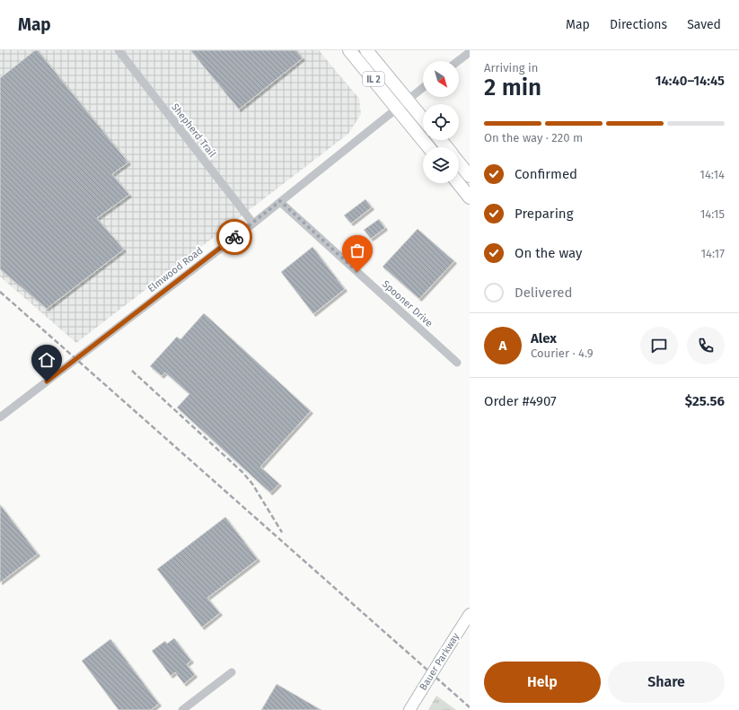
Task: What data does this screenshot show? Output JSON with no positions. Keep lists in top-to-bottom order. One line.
{"streets":{"main road":["IL 2","Bauer Parkway"],"street":["Shepherd Trail","Elmwood Road","Spooner Drive"]},"crossings":[["IL 2","Elmwood Road"],["Shepherd Trail","Elmwood Road"],["Elmwood Road","Spooner Drive"]],"north":"bottom right","page":{"header":"Map","nav":["Map","Directions","Saved"],"heading":["2 min","Arriving in","14:40–14:45"],"panel":["Alex","Courier · 4.9","Order #4907","$25.56"],"bar":"On the way · 220 m","list":[["Confirmed","14:14"],["Preparing","14:15"],["On the way","14:17"],"Delivered"],"round":"A","buttons":["Help","Share"]}}
